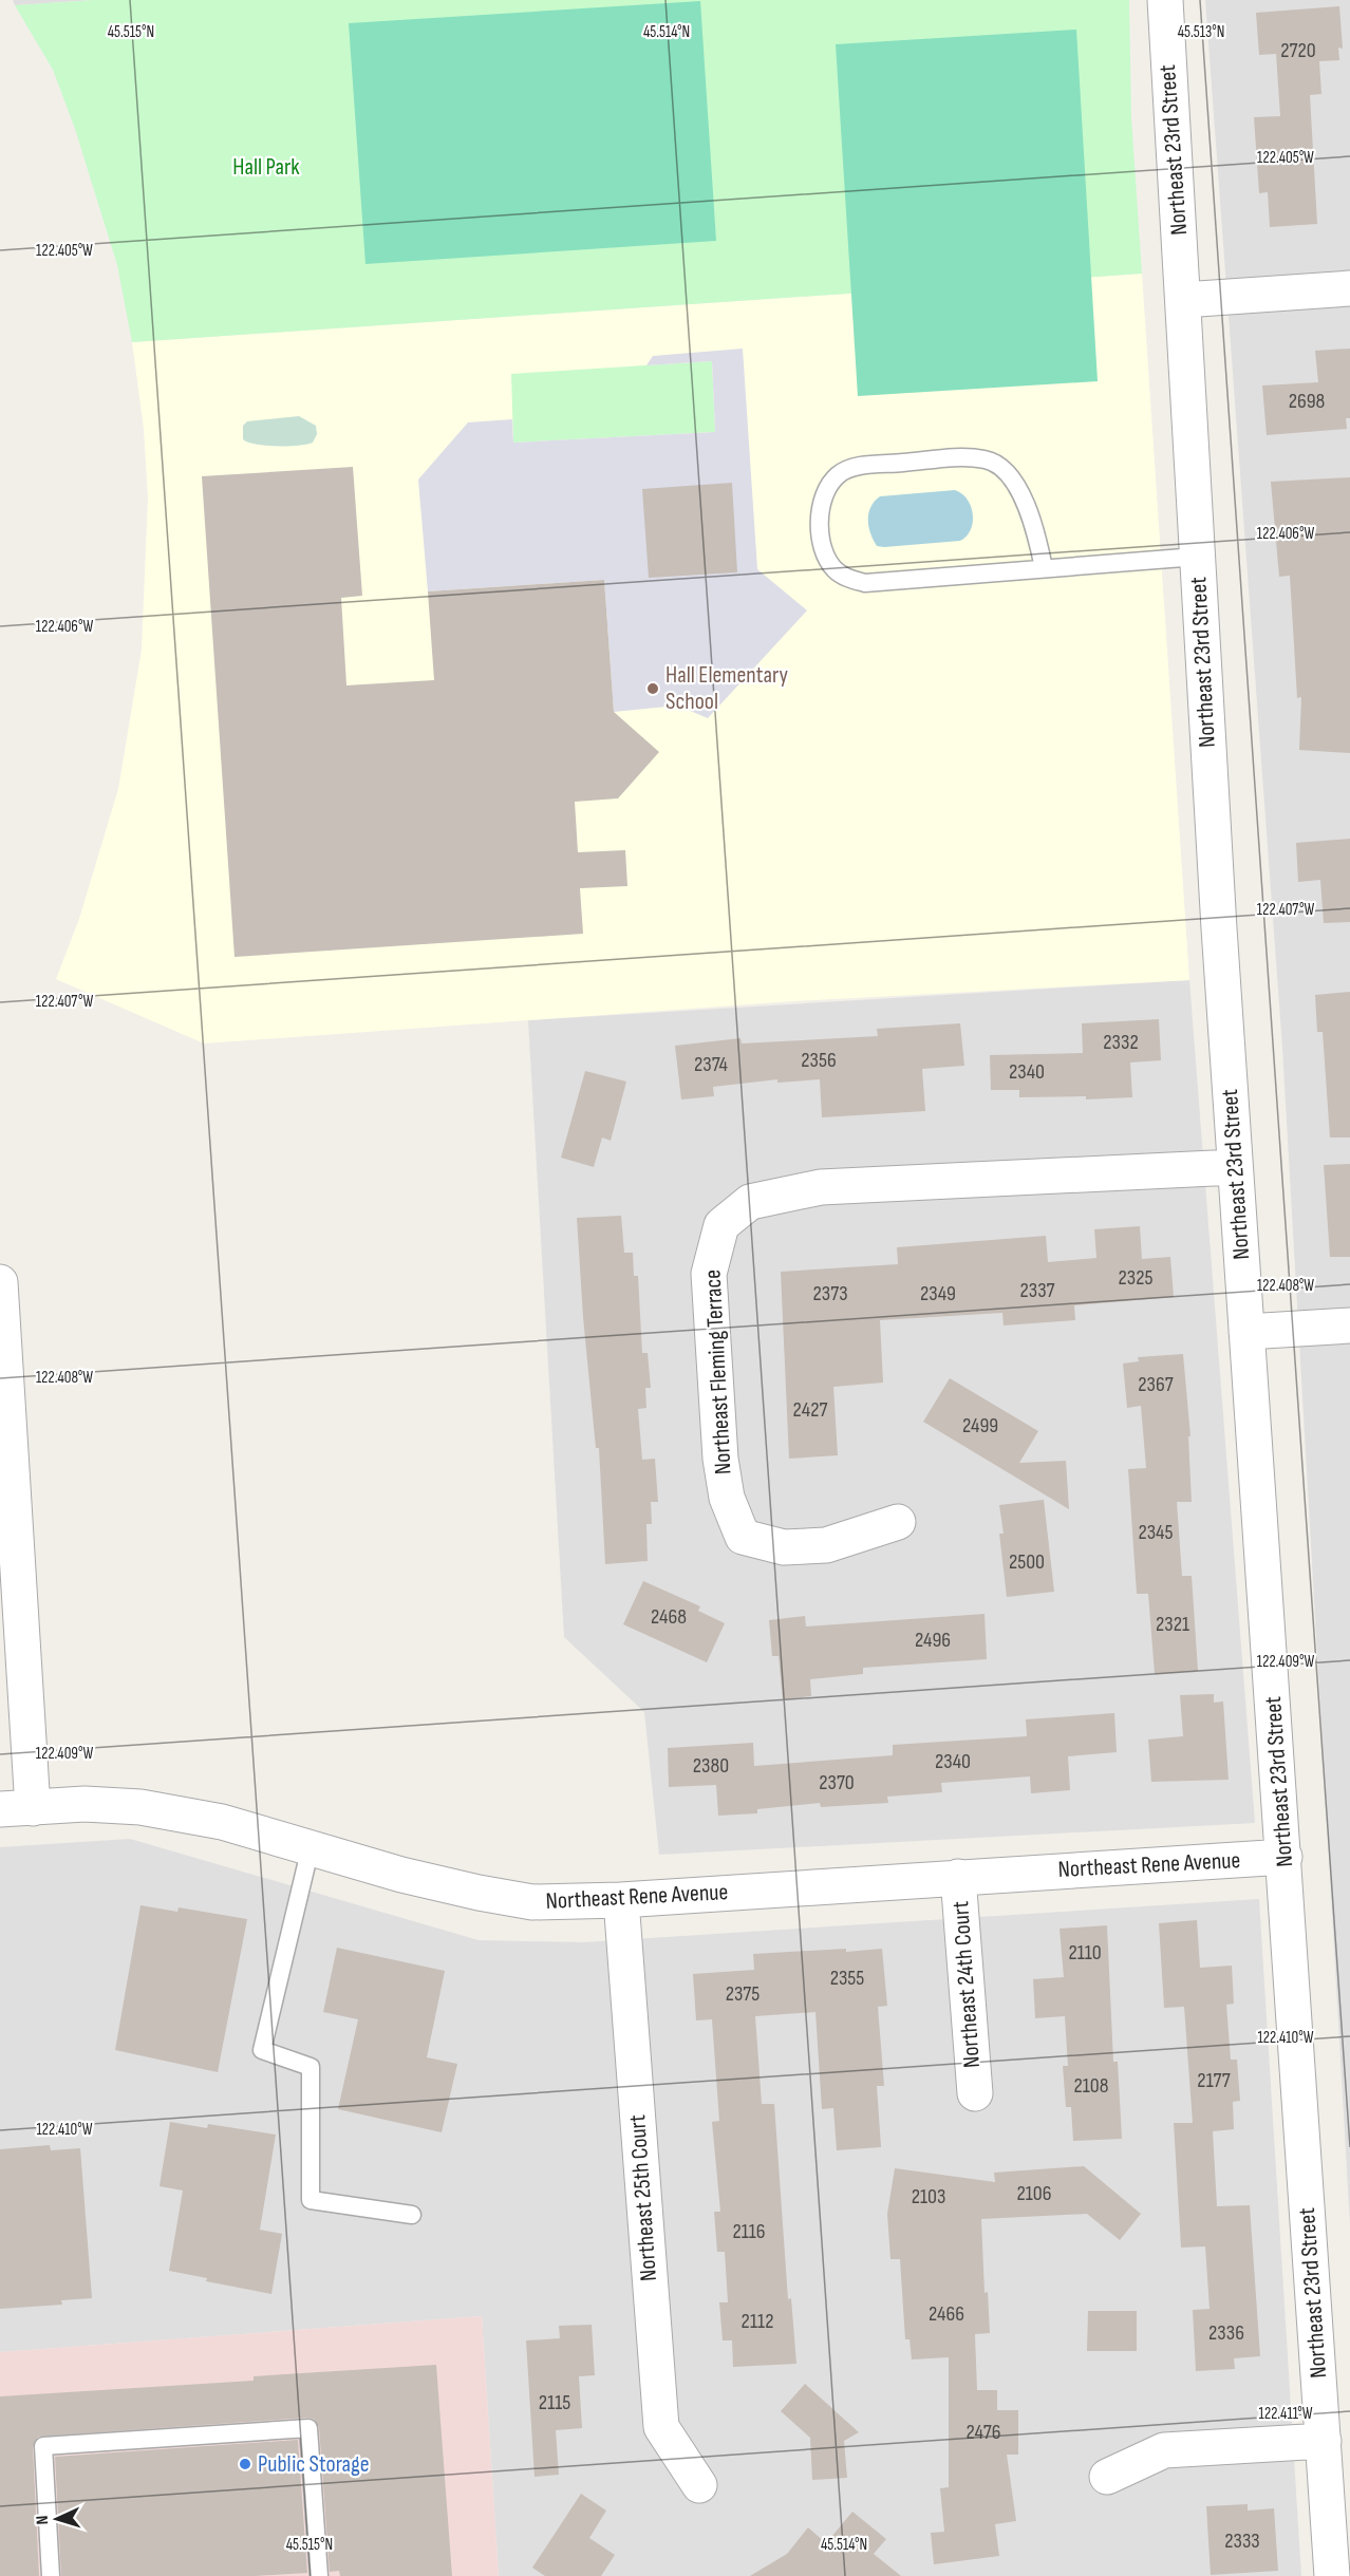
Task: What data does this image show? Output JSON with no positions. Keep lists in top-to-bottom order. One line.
{"streets":{"street":["Northeast 23rd Street","Northeast Fleming Terrace","Northeast Rene Avenue","Northeast 24th Court","Northeast 25th Court"]},"crossings":[["Northeast 23rd Street","Northeast Fleming Terrace"],["Northeast 23rd Street","Northeast Rene Avenue"],["Northeast Rene Avenue","Northeast 24th Court"],["Northeast Rene Avenue","Northeast 25th Court"]],"parks":["Hall Park"],"places":["Hall Elementary School","Public Storage"],"house_numbers":["2720","2698","2332","2356","2374","2340","2325","2337","2373","2349","2367","2427","2499","2345","2500","2468","2321","2496","2340","2380","2370","2110","2355","2375","2177","2108","2106","2103","2116","2466","2112","2336","2115","2476","2333"],"north":"left","coordinates":["45.515°N","45.514°N","45.513°N","122.405°W","122.406°W","122.407°W","122.408°W","122.409°W","122.410°W","122.411°W"]}
